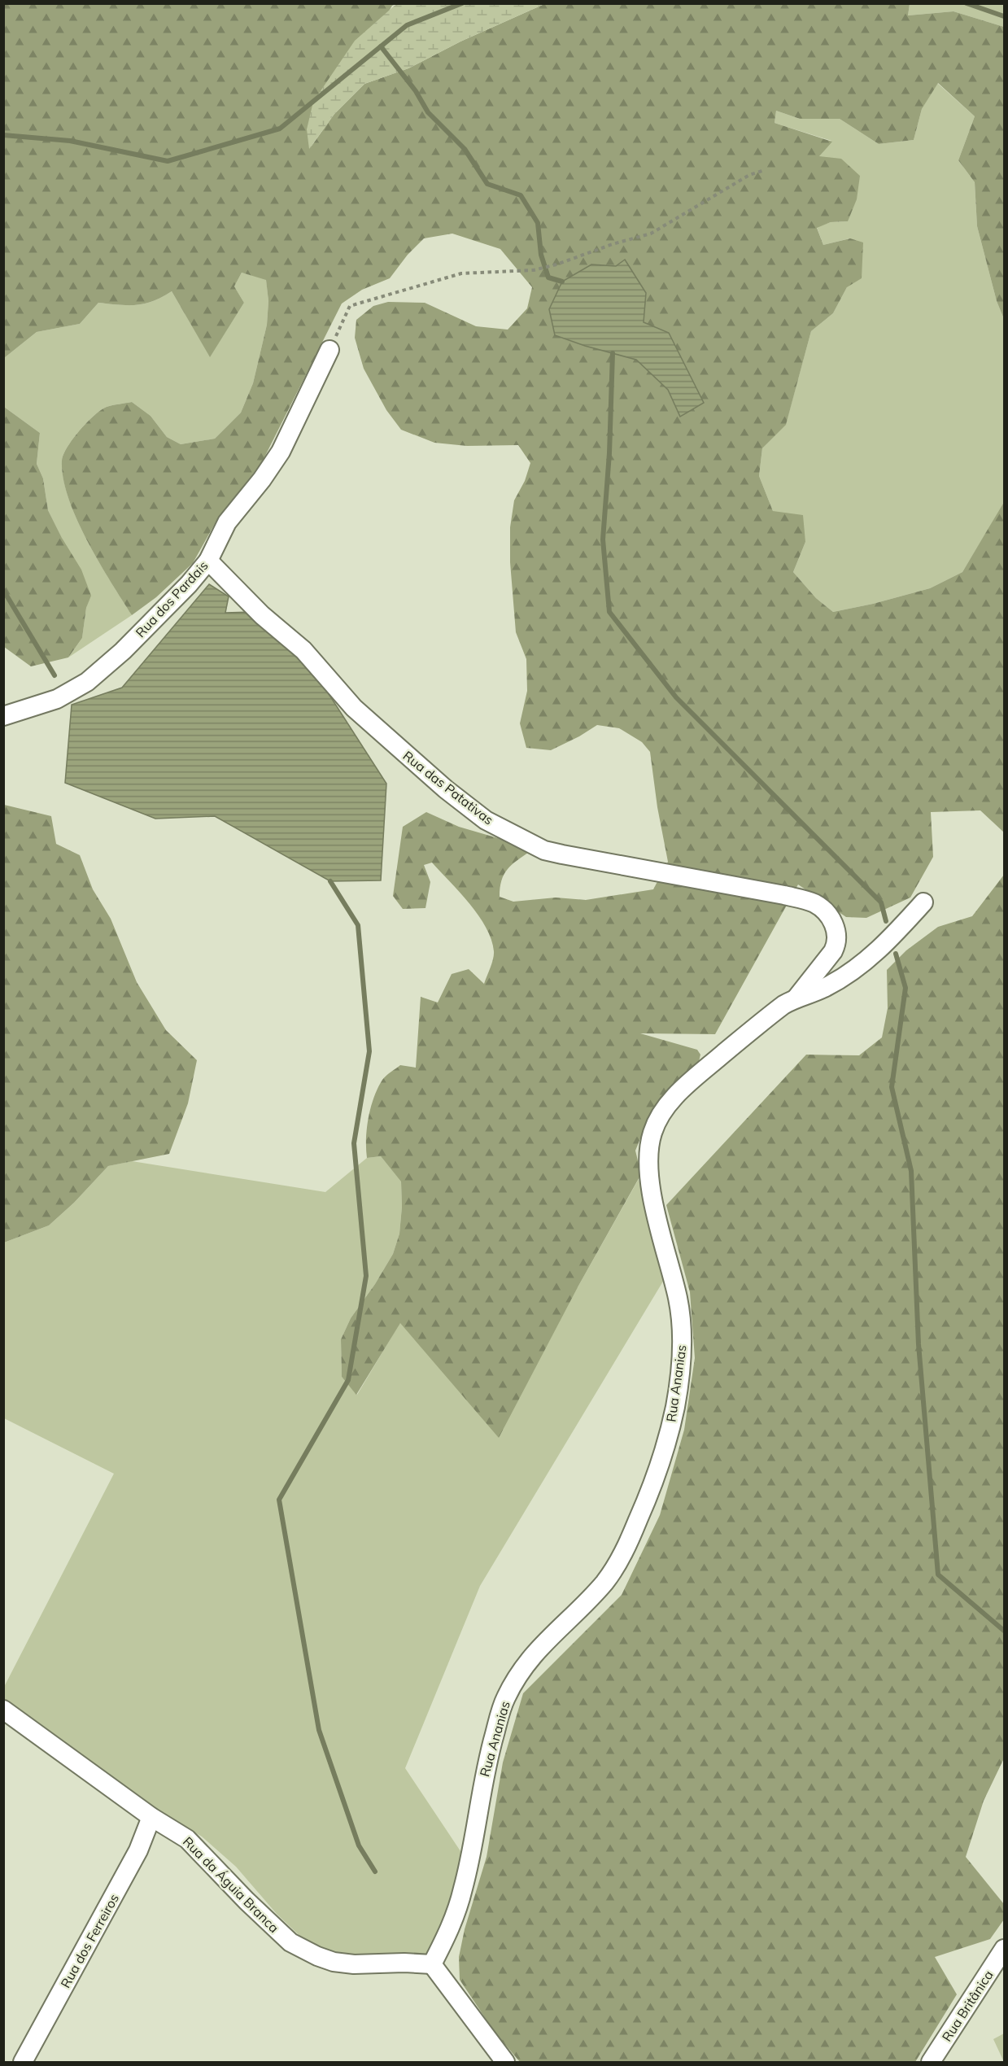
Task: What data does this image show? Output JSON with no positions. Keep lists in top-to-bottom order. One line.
{"streets":{"street":["Rua dos Pardais","Rua das Patativas","Rua Ananias","Rua da Águia Branca","Rua dos Ferreiros","Rua Britânica"]},"crossings":[["Rua dos Pardais","Rua das Patativas"],["Rua das Patativas","Rua Ananias"],["Rua Ananias","Rua da Águia Branca"],["Rua da Águia Branca","Rua dos Ferreiros"]]}
